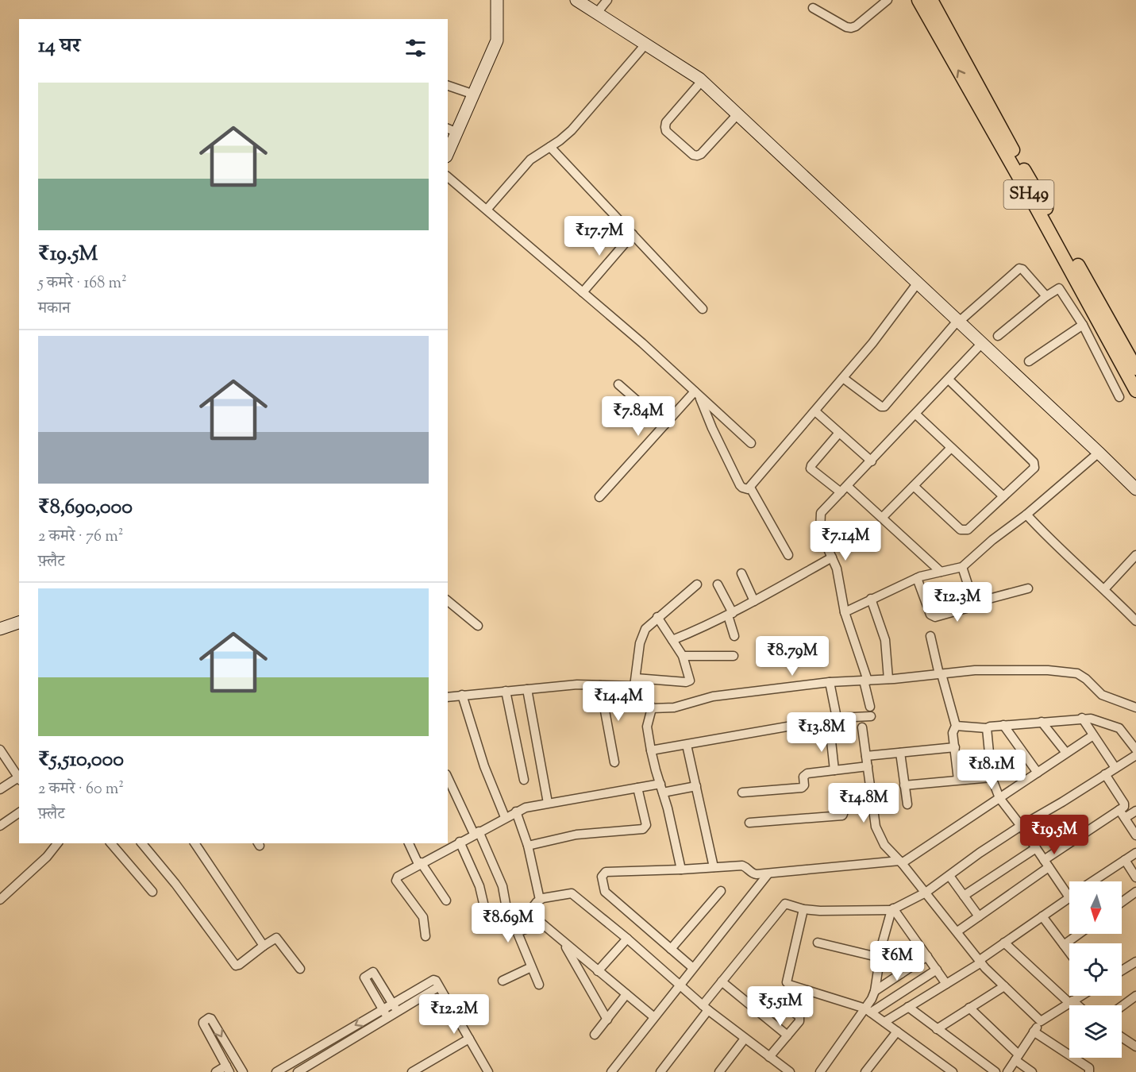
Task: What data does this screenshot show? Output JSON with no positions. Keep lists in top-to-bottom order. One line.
{"streets":{"main road":["SH49"]},"north":"bottom","page":{"heading":"14 घर","list":[{"name":"₹19.5M","note":"5 कमरे · 168 m² · मकान"},{"name":"₹8,690,000","note":"2 कमरे · 76 m² · फ़्लैट"},{"name":"₹5,510,000","note":"2 कमरे · 60 m² · फ़्लैट"}],"price":["₹17.7M","₹7.84M","₹7.14M","₹12.3M","₹8.79M","₹14.4M","₹13.8M","₹18.1M","₹14.8M","₹19.5M","₹8.69M","₹6M","₹5.51M","₹12.2M"]}}
